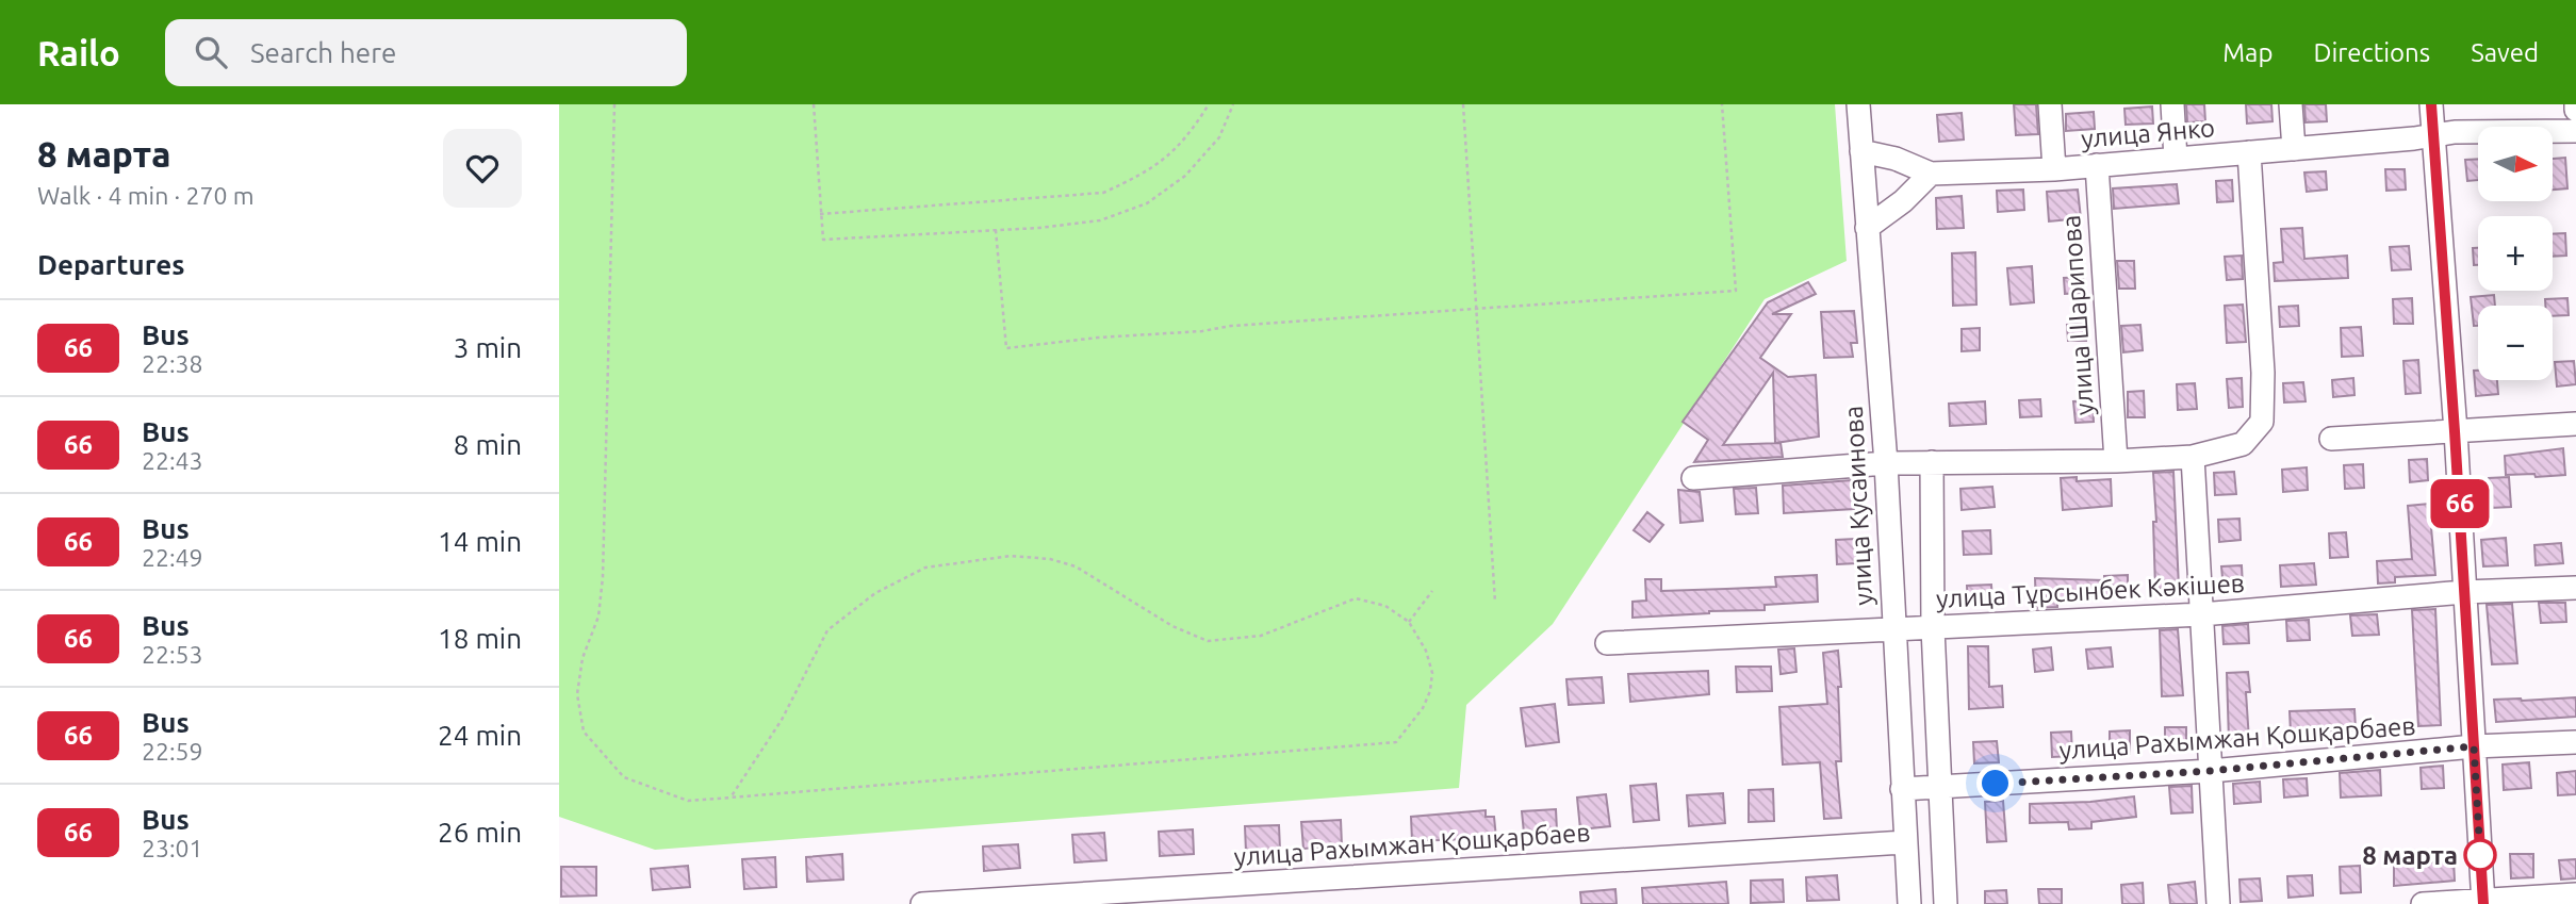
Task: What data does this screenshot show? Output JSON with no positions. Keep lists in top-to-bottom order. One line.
{"streets":{"street":["улица Янко","улица Шарипова","улица Кусаинова","улица Тұрсынбек Кәкішев","улица Рахымжан Қошқарбаев"]},"crossings":[["улица Янко","улица Шарипова"],["улица Янко","улица Кусаинова"],["улица Кусаинова","улица Тұрсынбек Кәкішев"],["улица Кусаинова","улица Рахымжан Қошқарбаев"]],"places":["8 марта"],"lines":["bus line 66"],"north":"right","page":{"header":"Railo","search":"Search here","nav":["Map","Directions","Saved"],"heading":[["8 марта","Walk · 4 min · 270 m"],"Departures"],"on_map":"66","map_buttons":["+","−"],"list":[{"mark":"66","name":"Bus","note":"22:38","value":"3 min"},{"mark":"66","name":"Bus","note":"22:43","value":"8 min"},{"mark":"66","name":"Bus","note":"22:49","value":"14 min"},{"mark":"66","name":"Bus","note":"22:53","value":"18 min"},{"mark":"66","name":"Bus","note":"22:59","value":"24 min"},{"mark":"66","name":"Bus","note":"23:01","value":"26 min"}]}}
